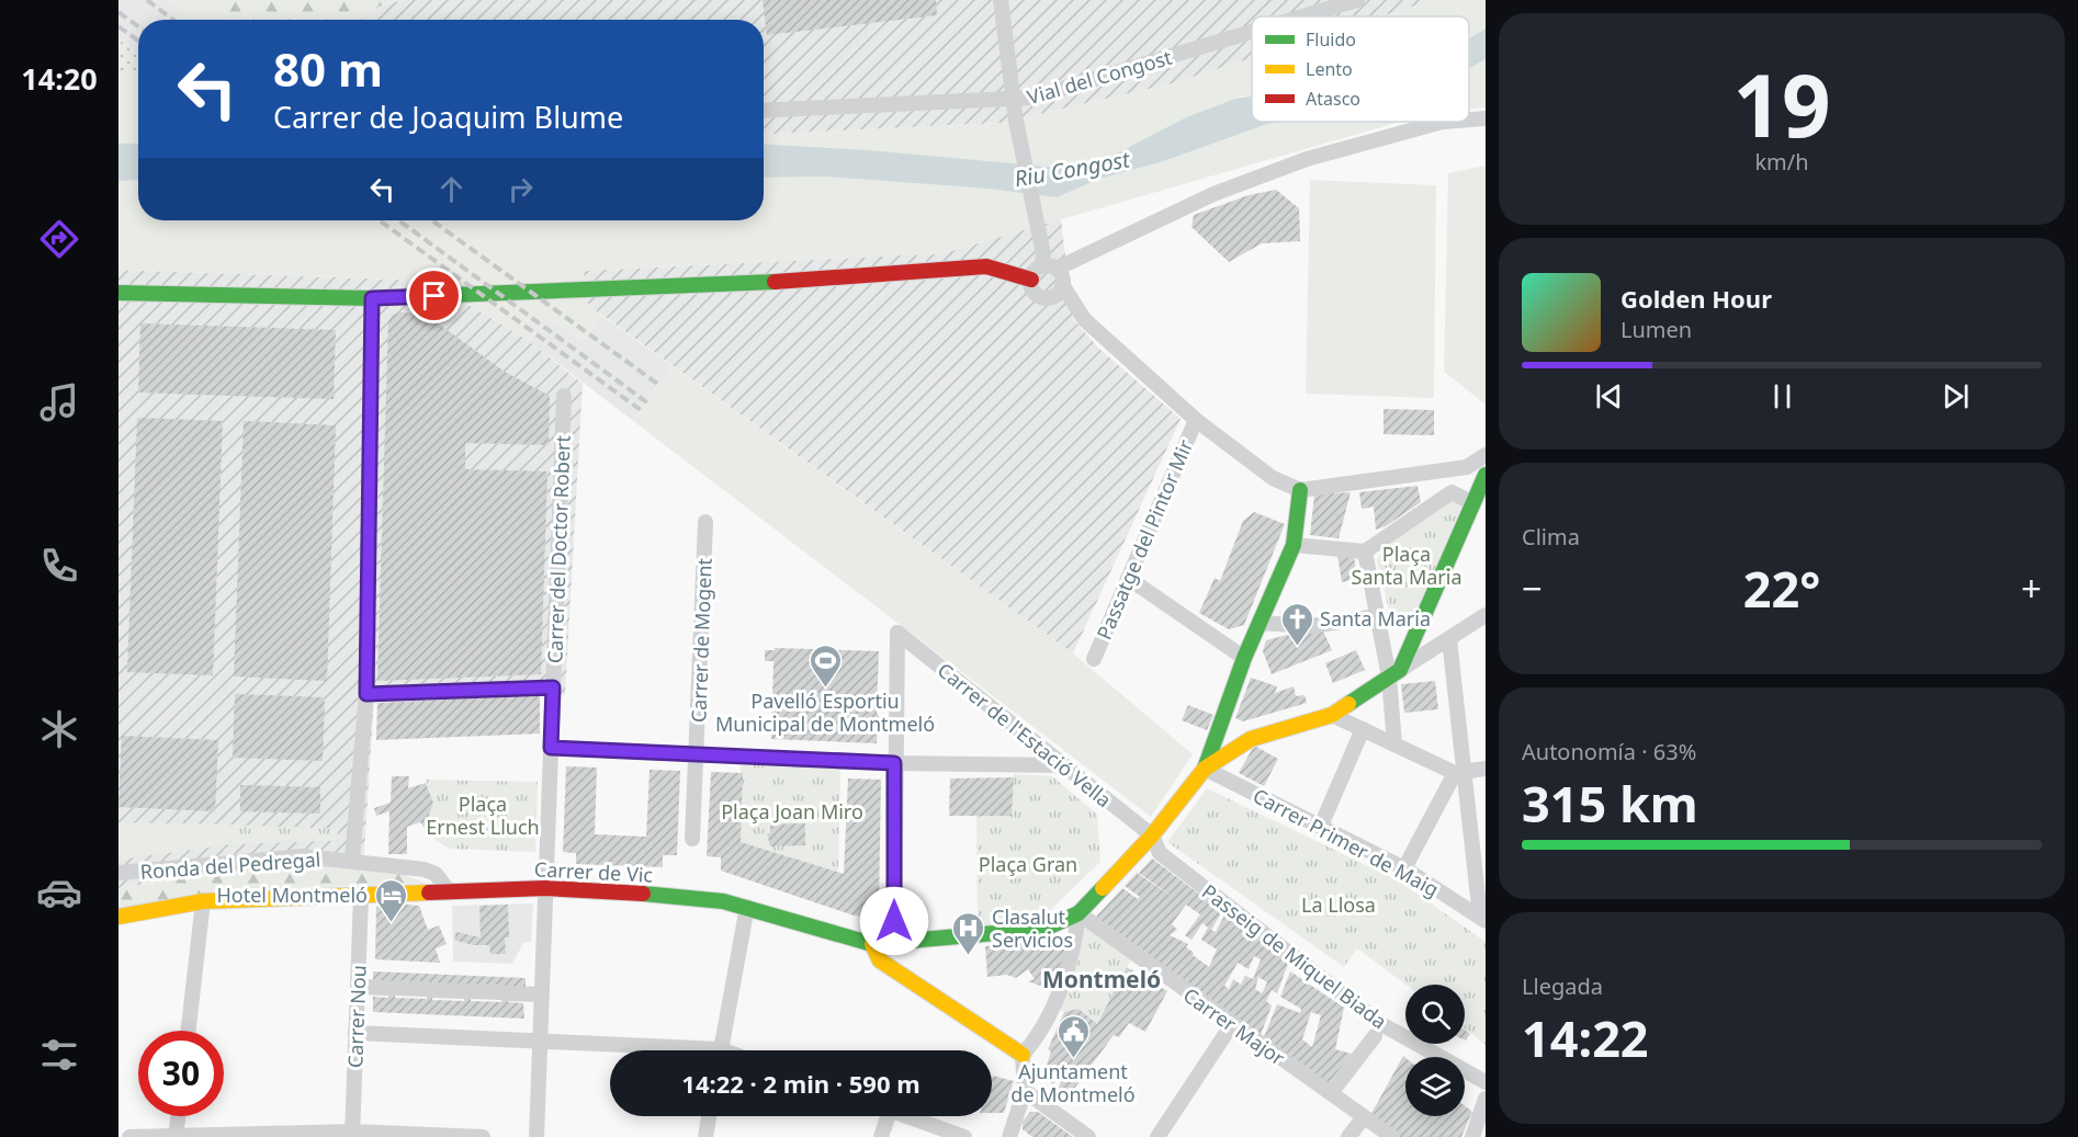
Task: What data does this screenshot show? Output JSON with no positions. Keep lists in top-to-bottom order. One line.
{"streets":{"street":["Vial del Congost","Passatge del Pintor Mir","Carrer del Doctor Robert","Carrer de Mogent","Carrer de l'Estació Vella","Carrer Primer de Maig","Ronda del Pedregal","Carrer de Vic","Passeig de Miquel Biada","Carrer Nou","Carrer Major"]},"crossings":[["Carrer del Doctor Robert","Carrer de Vic"],["Carrer de l'Estació Vella","Passeig de Miquel Biada"],["Ronda del Pedregal","Carrer de Vic"],["Carrer de Vic","Carrer Nou"],["Carrer de Vic","Carrer Major"]],"districts":["Montmeló"],"water":["Riu Congost"],"parks":["Plaça Santa Maria","Plaça Ernest Lluch","Plaça Joan Miro","Plaça Gran","La Llosa"],"places":{"church":["Santa Maria"],"sports":["Pavelló Esportiu Municipal de Montmeló"],"hotel":["Hotel Montmeló"],"hospital":["Clasalut Servicios"],"public building":["Ajuntament de Montmeló"]},"legend":["Fluido","Lento","Atasco"],"page":{"tabs":"14:20","tile":[["19","km/h"],"Clima",["Autonomía · 63%","315 km"],["Llegada","14:22"]],"turn":["80 m","Carrer de Joaquim Blume"],"song":["Golden Hour","Lumen"],"heat":["−","22°","+"],"limit":"30","trip":"14:22 · 2 min · 590 m"}}
